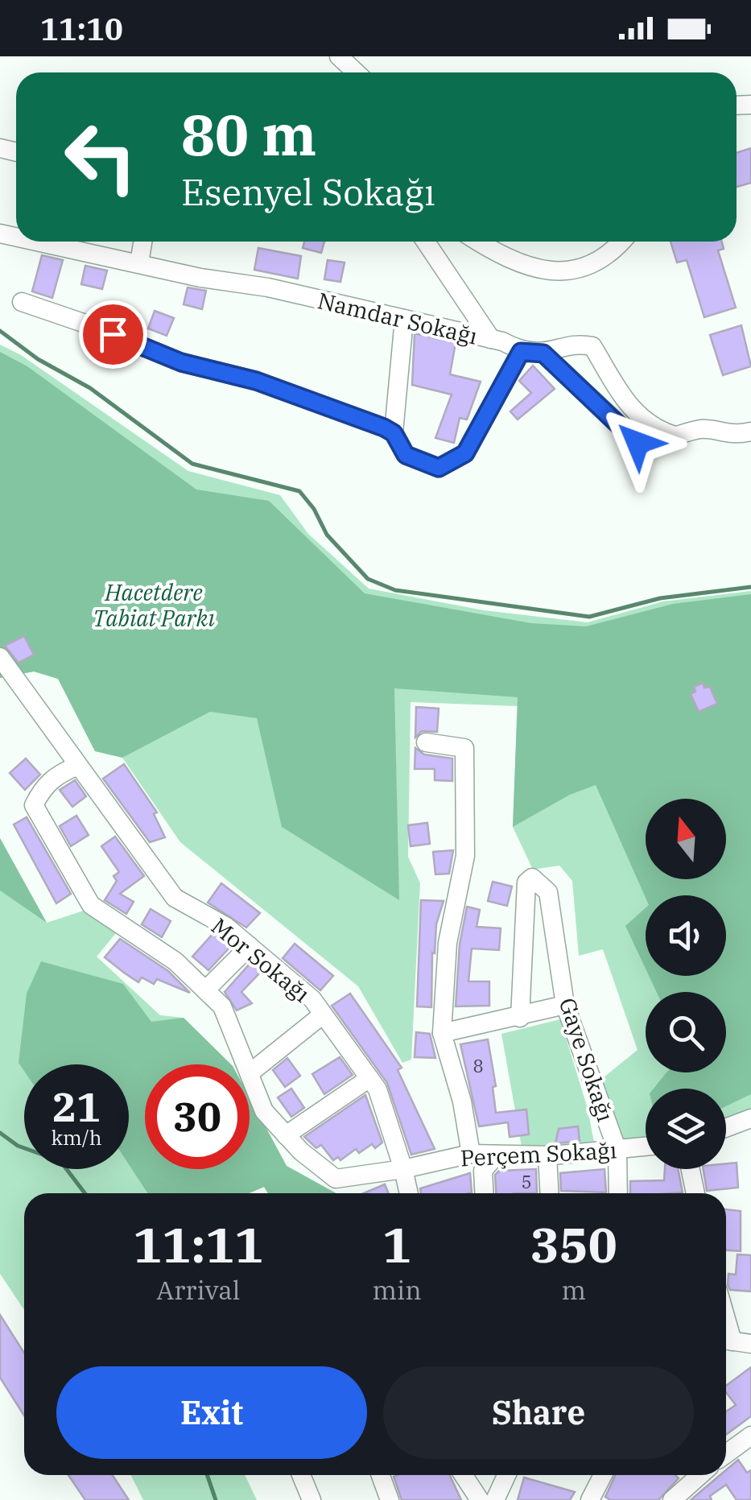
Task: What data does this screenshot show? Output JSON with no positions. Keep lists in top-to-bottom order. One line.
{"streets":{"street":["Namdar Sokağı","Mor Sokağı","Gaye Sokağı","Perçem Sokağı"]},"crossings":[["Mor Sokağı","Perçem Sokağı"],["Gaye Sokağı","Perçem Sokağı"]],"parks":["Hacetdere Tabiat Parkı"],"house_numbers":["8","5"],"north":"top","page":{"status":"11:10","turn":["80 m","Esenyel Sokağı"],"speed":"21 km/h","limit":"30","eta":["11:11","Arrival","1","min","350","m"],"buttons":["Exit","Share"]}}
